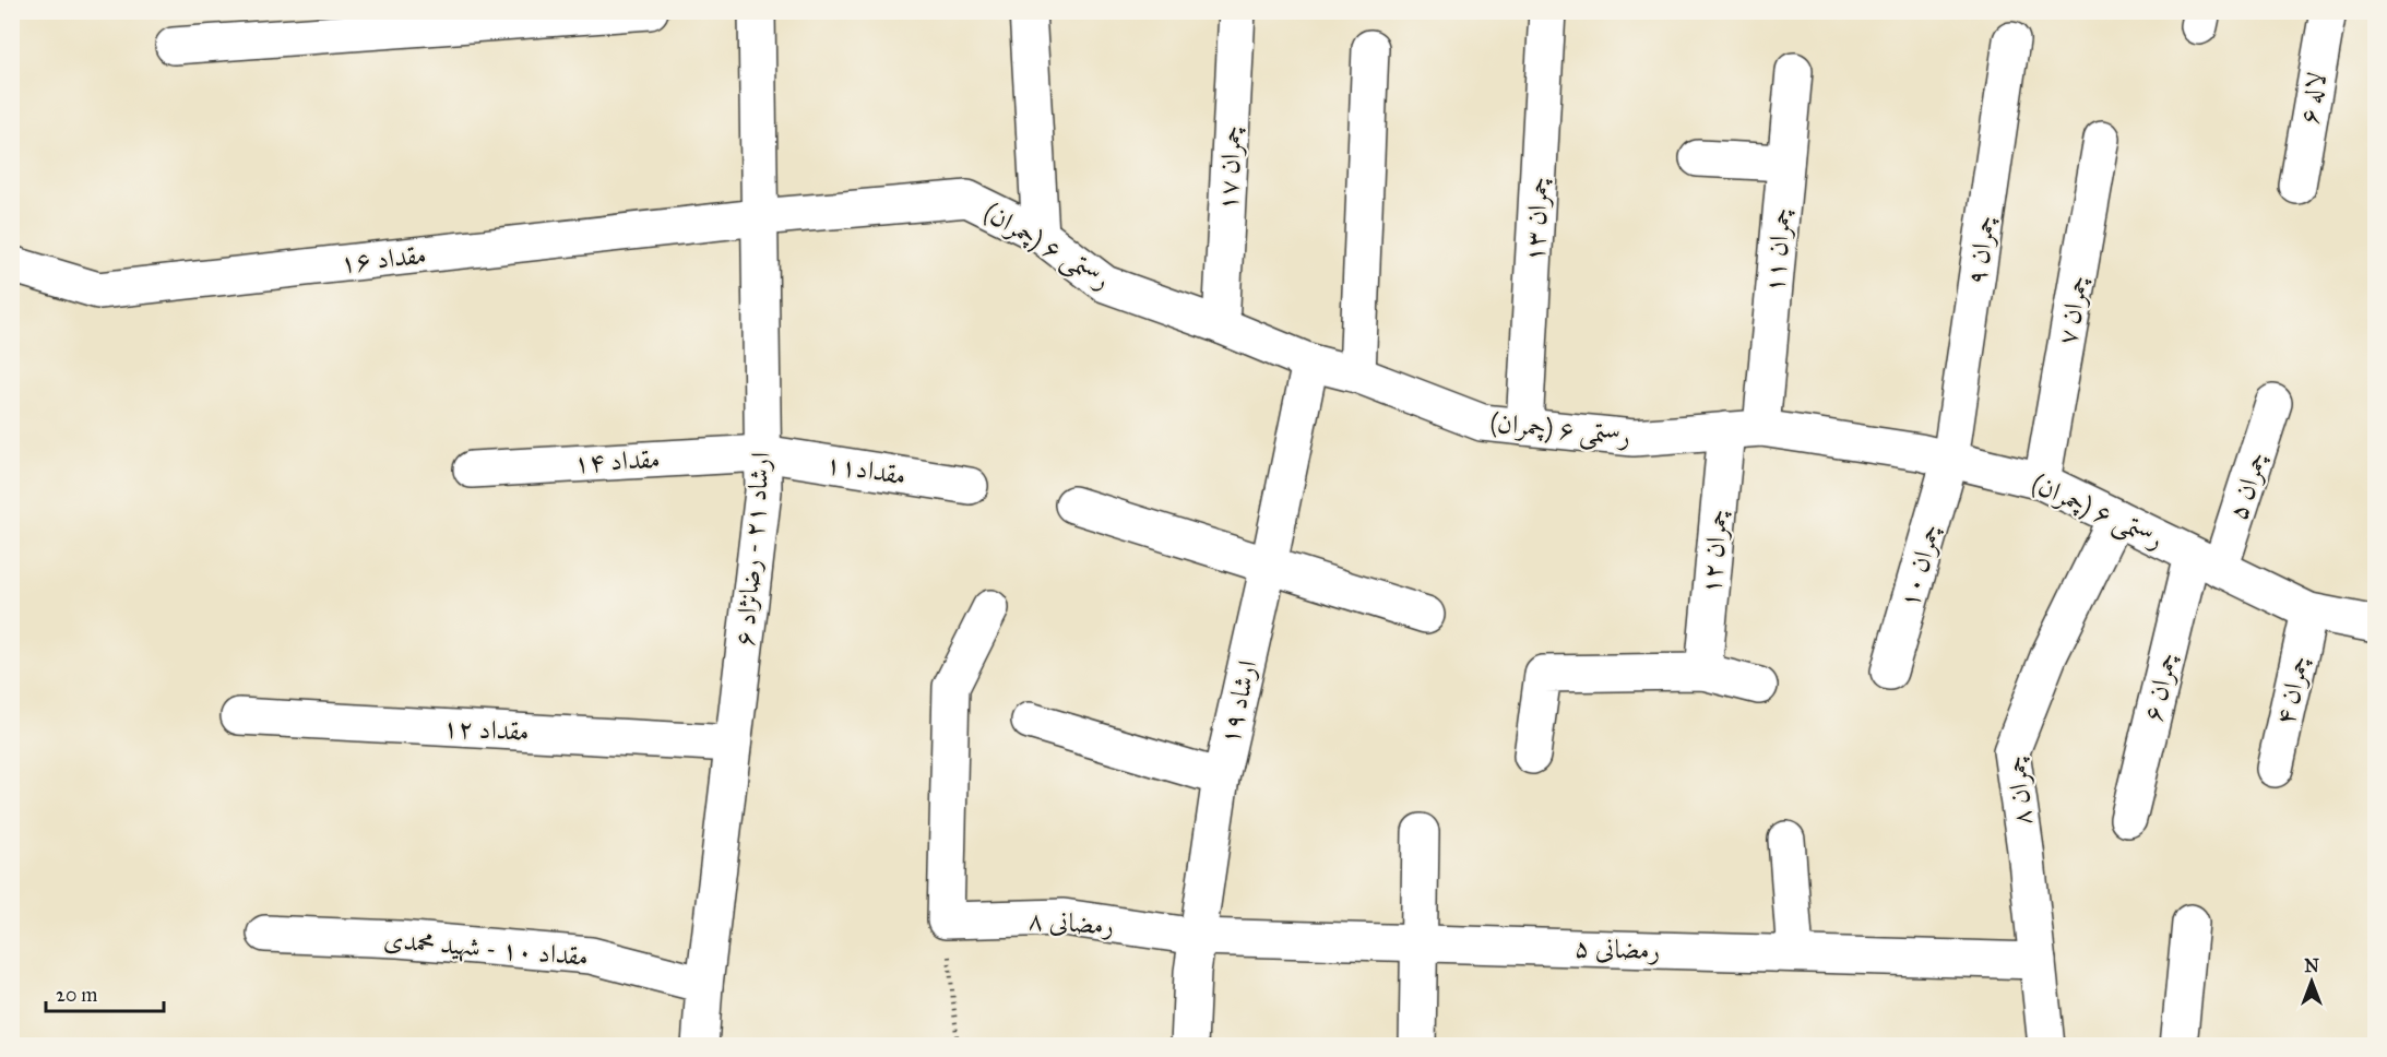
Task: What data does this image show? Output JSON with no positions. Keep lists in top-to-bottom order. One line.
{"streets":{"street":["لاله ۶","چمران ۱۷","چمران ۱۳","رستمی ۶ (چمران)","چمران ۱۱","چمران ۹","مقداد ۱۶","چمران ۷","مقداد ۱۴","مقداد۱۱","چمران ۵","ارشاد ۲۱ - رضانژاد ۶","چمران ۱۲","چمران ۱۰","چمران ۶","چمران ۴","ارشاد ۱۹","مقداد ۱۲","چمران ۸","رمضانی ۸","مقداد ۱۰ - شهید محمدی","رمضانی ۵"]},"crossings":[["چمران ۱۷","رستمی ۶ (چمران)"],["چمران ۱۳","رستمی ۶ (چمران)"],["رستمی ۶ (چمران)","چمران ۱۱"],["رستمی ۶ (چمران)","چمران ۹"],["رستمی ۶ (چمران)","مقداد ۱۶"],["رستمی ۶ (چمران)","چمران ۷"],["رستمی ۶ (چمران)","چمران ۵"],["رستمی ۶ (چمران)","ارشاد ۲۱ - رضانژاد ۶"],["رستمی ۶ (چمران)","چمران ۱۲"],["رستمی ۶ (چمران)","چمران ۱۰"],["رستمی ۶ (چمران)","چمران ۶"],["رستمی ۶ (چمران)","چمران ۴"],["رستمی ۶ (چمران)","ارشاد ۱۹"],["رستمی ۶ (چمران)","چمران ۸"],["چمران ۹","چمران ۱۰"],["مقداد ۱۶","ارشاد ۲۱ - رضانژاد ۶"],["مقداد ۱۴","مقداد۱۱"],["مقداد ۱۴","ارشاد ۲۱ - رضانژاد ۶"],["مقداد۱۱","ارشاد ۲۱ - رضانژاد ۶"],["چمران ۵","چمران ۶"],["ارشاد ۲۱ - رضانژاد ۶","مقداد ۱۲"],["ارشاد ۲۱ - رضانژاد ۶","مقداد ۱۰ - شهید محمدی"],["ارشاد ۱۹","رمضانی ۸"],["ارشاد ۱۹","رمضانی ۵"],["چمران ۸","رمضانی ۵"],["رمضانی ۸","رمضانی ۵"]],"scale_bar":"20 m","north":"top"}
